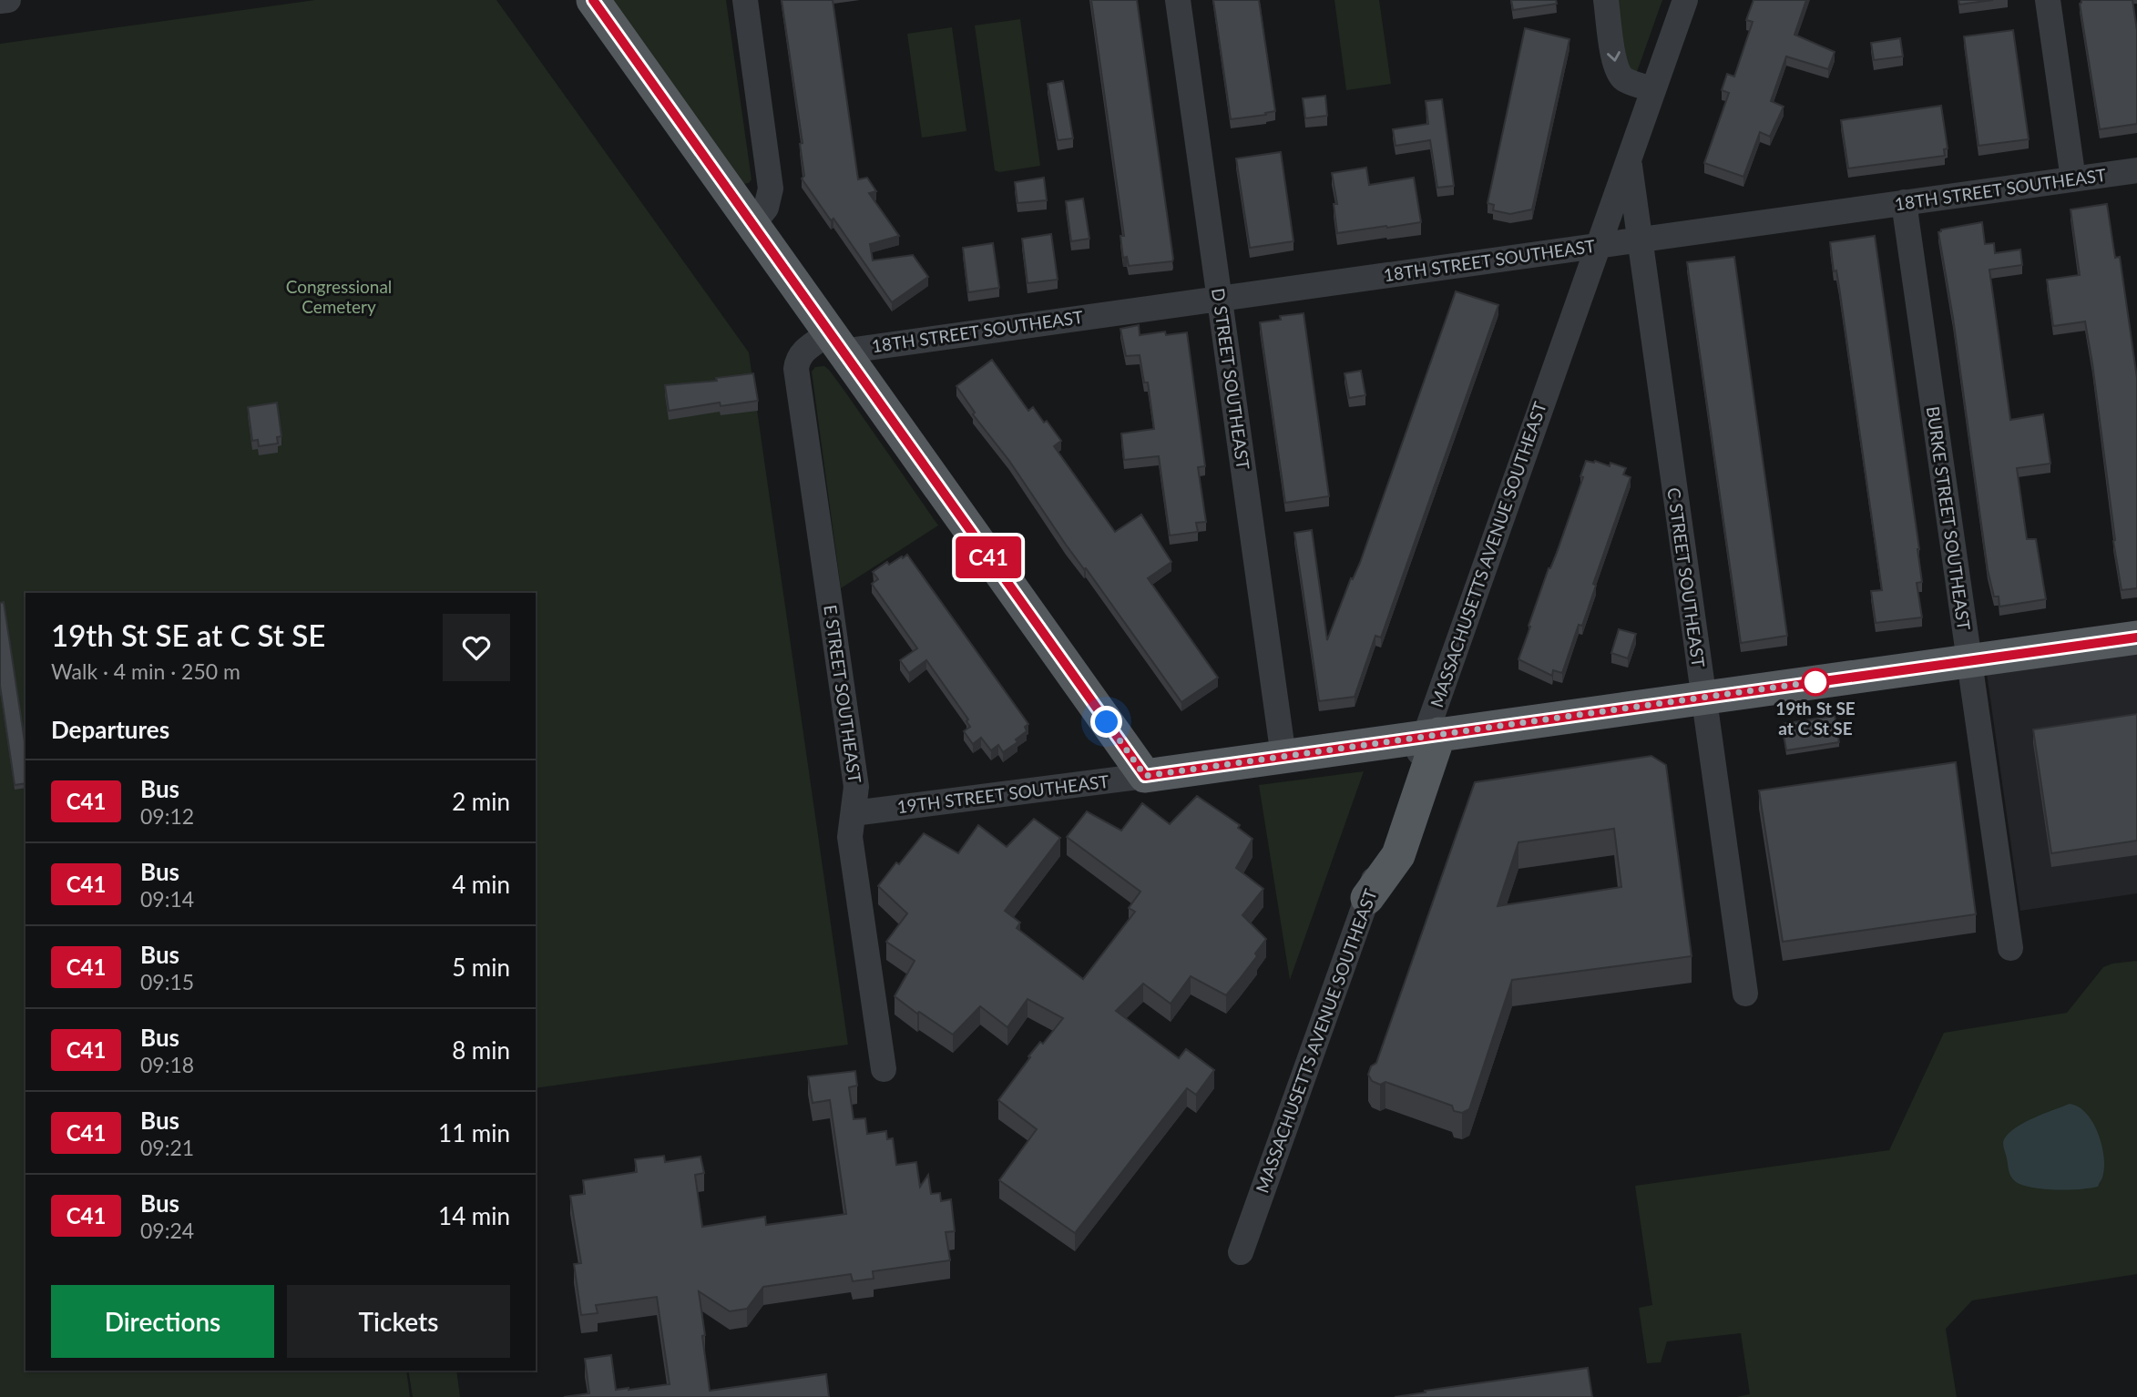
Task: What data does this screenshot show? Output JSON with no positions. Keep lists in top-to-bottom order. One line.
{"streets":{"main road":["19TH STREET SOUTHEAST"],"street":["18TH STREET SOUTHEAST","D STREET SOUTHEAST","BURKE STREET SOUTHEAST","MASSACHUSETTS AVENUE SOUTHEAST","C STREET SOUTHEAST","E STREET SOUTHEAST"]},"crossings":[["18TH STREET SOUTHEAST","D STREET SOUTHEAST"],["18TH STREET SOUTHEAST","BURKE STREET SOUTHEAST"],["18TH STREET SOUTHEAST","MASSACHUSETTS AVENUE SOUTHEAST"],["18TH STREET SOUTHEAST","C STREET SOUTHEAST"],["18TH STREET SOUTHEAST","E STREET SOUTHEAST"],["D STREET SOUTHEAST","19TH STREET SOUTHEAST"],["BURKE STREET SOUTHEAST","19TH STREET SOUTHEAST"],["MASSACHUSETTS AVENUE SOUTHEAST","C STREET SOUTHEAST"],["MASSACHUSETTS AVENUE SOUTHEAST","19TH STREET SOUTHEAST"],["C STREET SOUTHEAST","19TH STREET SOUTHEAST"],["E STREET SOUTHEAST","19TH STREET SOUTHEAST"]],"parks":["Congressional Cemetery"],"places":["19th St SE at C St SE"],"lines":["bus line C41"],"page":{"on_map":"C41","heading":[["19th St SE at C St SE","Walk · 4 min · 250 m"],"Departures"],"list":[{"mark":"C41","name":"Bus","note":"09:12","value":"2 min"},{"mark":"C41","name":"Bus","note":"09:14","value":"4 min"},{"mark":"C41","name":"Bus","note":"09:15","value":"5 min"},{"mark":"C41","name":"Bus","note":"09:18","value":"8 min"},{"mark":"C41","name":"Bus","note":"09:21","value":"11 min"},{"mark":"C41","name":"Bus","note":"09:24","value":"14 min"}],"buttons":["Directions","Tickets"]}}
